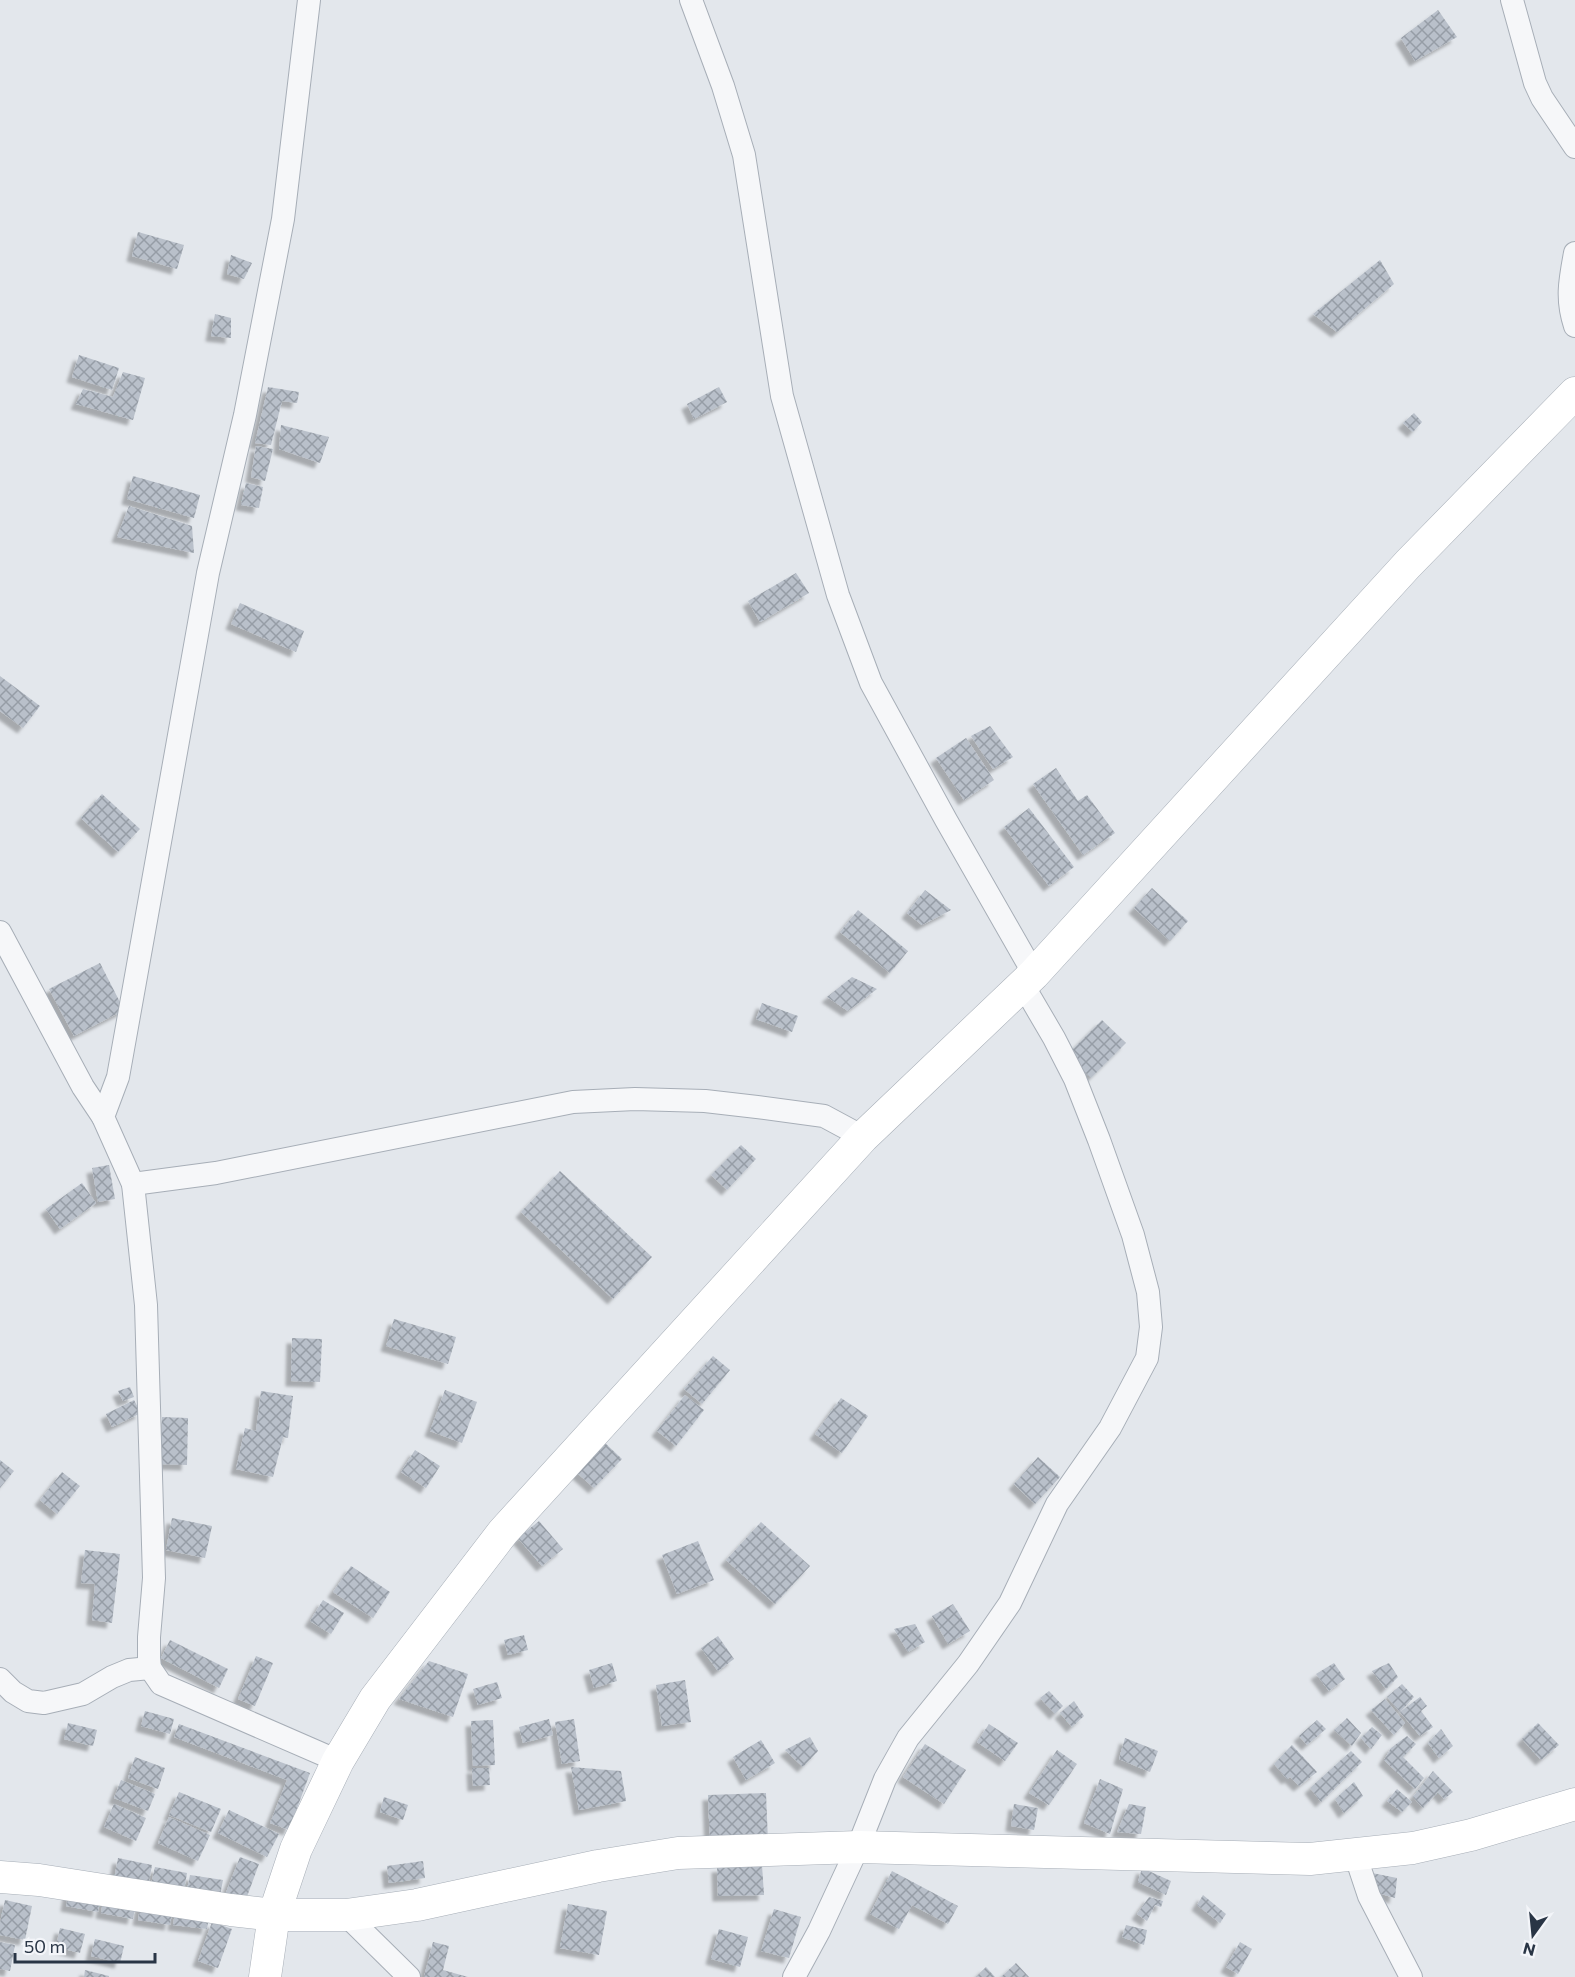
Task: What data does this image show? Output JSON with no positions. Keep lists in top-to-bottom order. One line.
{"scale_bar":"50 m","north":"bottom"}
